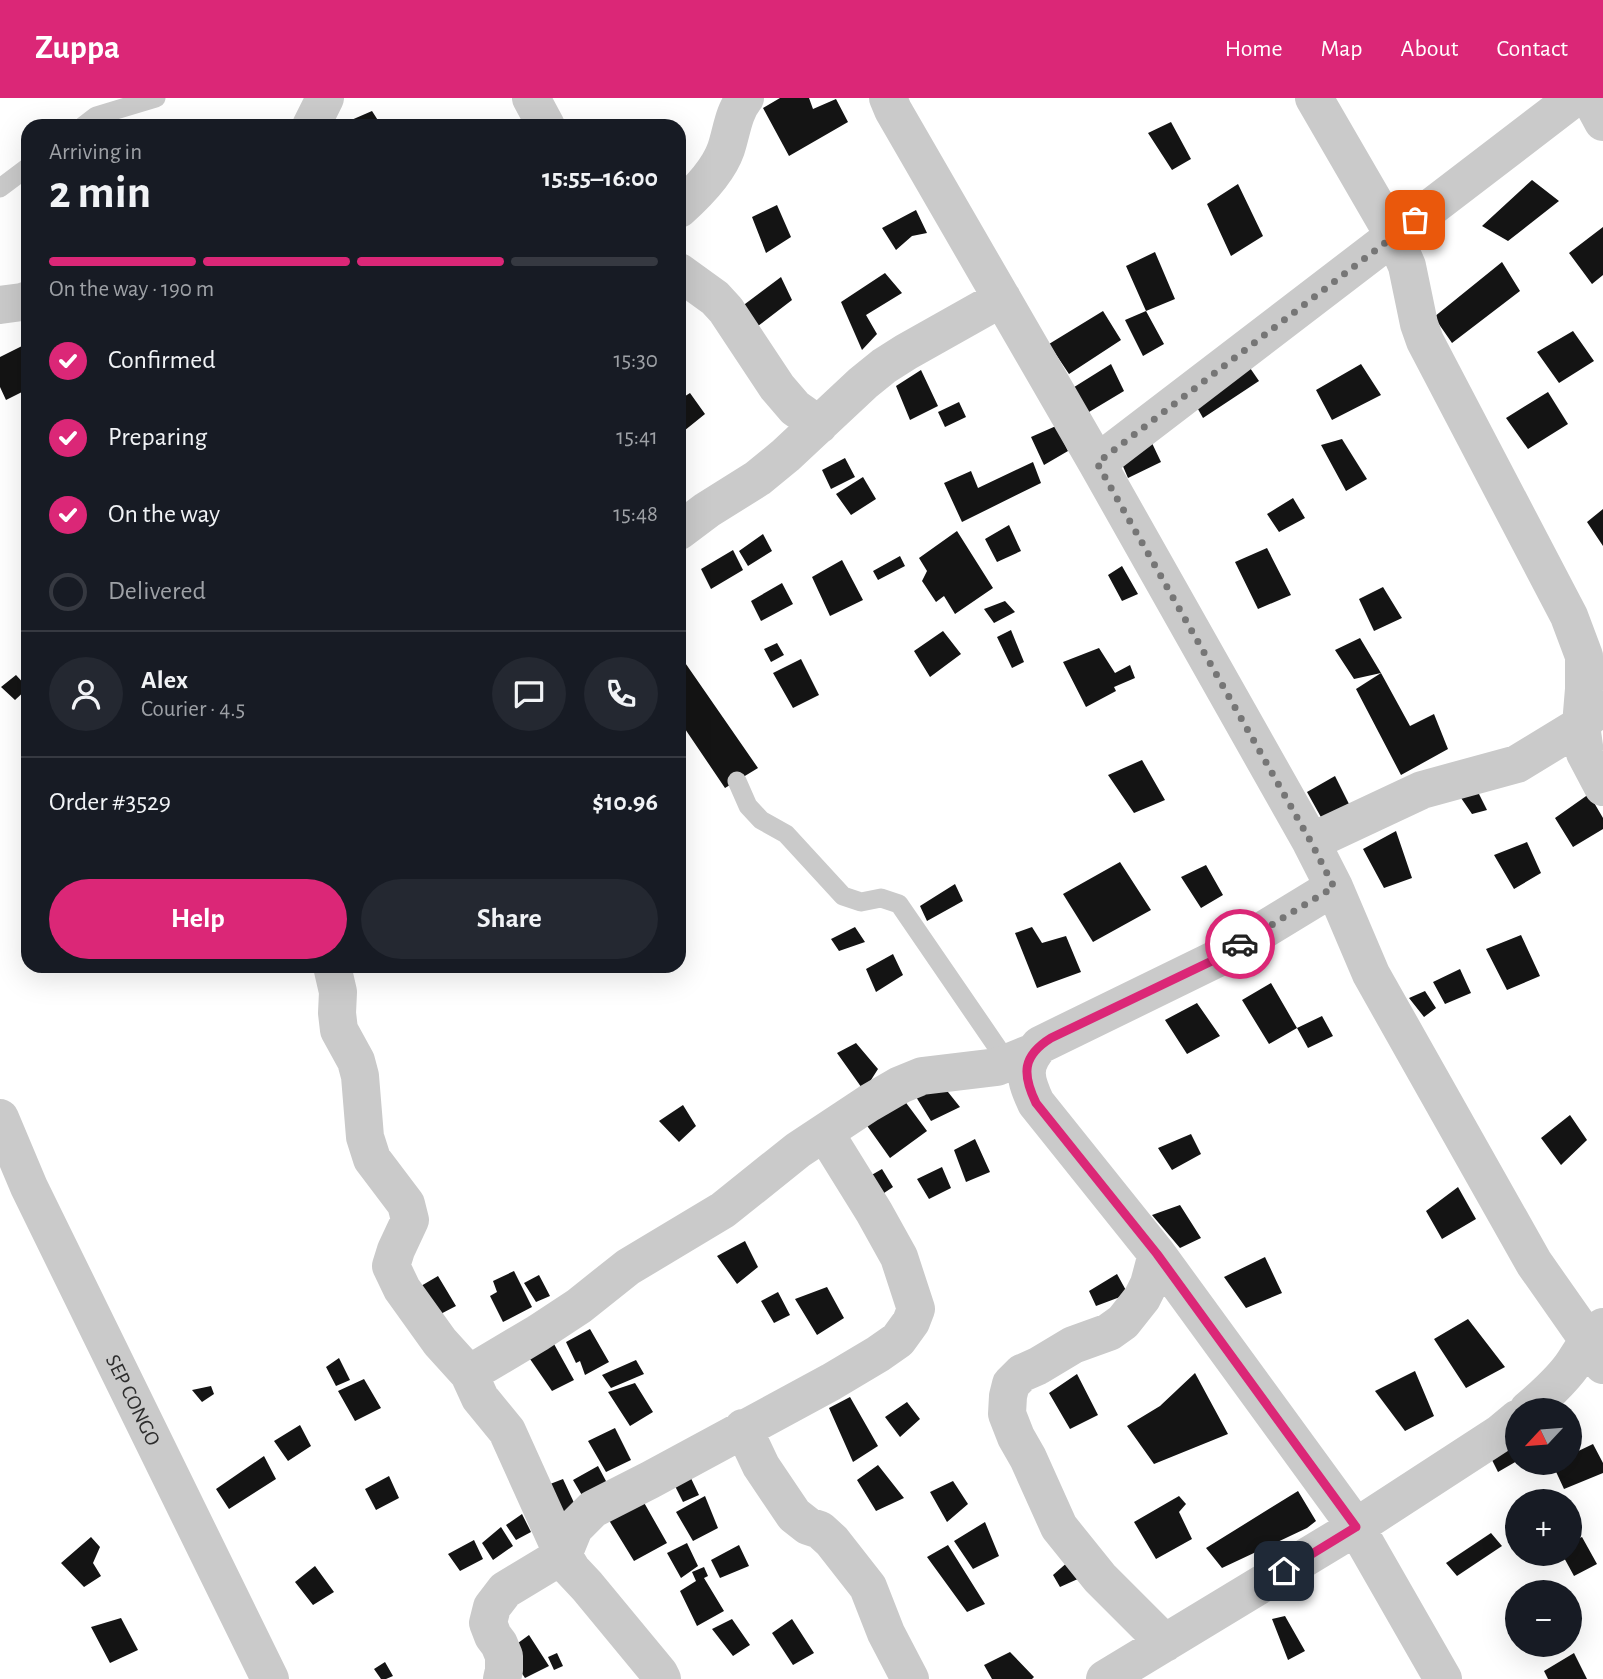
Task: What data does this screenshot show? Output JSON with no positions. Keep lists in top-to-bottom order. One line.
{"streets":{"street":["SEP CONGO"]},"north":"bottom left","page":{"header":"Zuppa","nav":["Home","Map","About","Contact"],"heading":["2 min","Arriving in","15:55–16:00"],"panel":["Alex","Courier · 4.5","Order #3529","$10.96"],"bar":"On the way · 190 m","list":[["Confirmed","15:30"],["Preparing","15:41"],["On the way","15:48"],"Delivered"],"buttons":["Help","Share"],"map_buttons":["+","−"]}}
